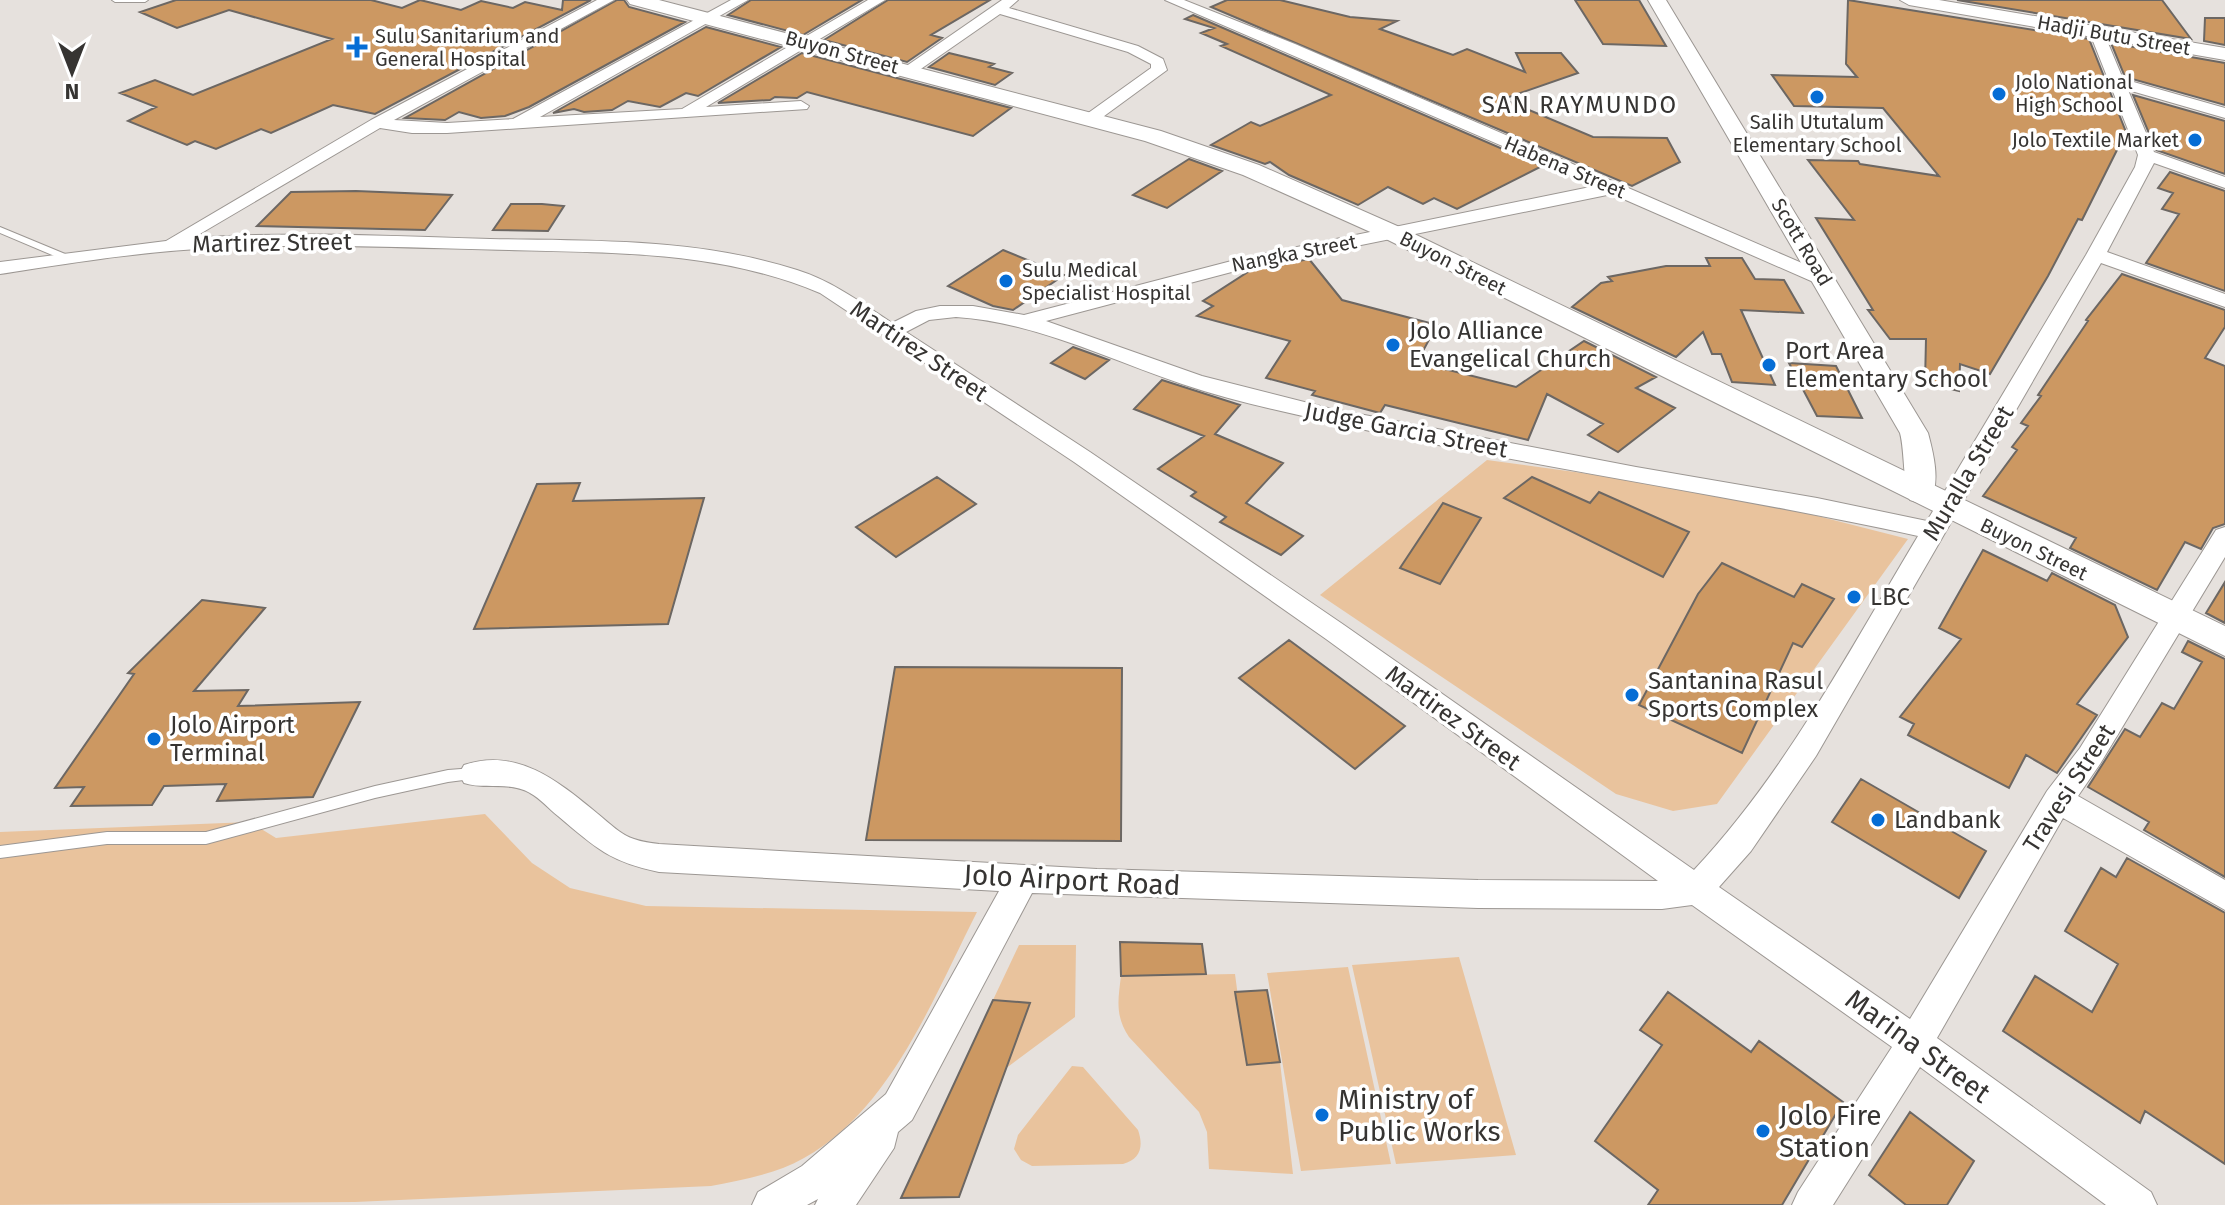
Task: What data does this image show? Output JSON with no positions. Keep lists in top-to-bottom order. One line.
{"streets":{"main road":["Buyon Street"],"street":["Hadji Butu Street","Habena Street","Scott Road","Martirez Street","Nangka Street","Judge Garcia Street","Muralla Street","Travesi Street","Jolo Airport Road","Marina Street"]},"crossings":[["Buyon Street","Scott Road"],["Buyon Street","Nangka Street"],["Buyon Street","Judge Garcia Street"],["Buyon Street","Muralla Street"],["Buyon Street","Travesi Street"],["Habena Street","Scott Road"],["Habena Street","Nangka Street"],["Scott Road","Judge Garcia Street"],["Scott Road","Muralla Street"],["Martirez Street","Judge Garcia Street"],["Martirez Street","Muralla Street"],["Martirez Street","Jolo Airport Road"],["Martirez Street","Marina Street"],["Nangka Street","Judge Garcia Street"],["Judge Garcia Street","Muralla Street"],["Muralla Street","Jolo Airport Road"],["Muralla Street","Marina Street"],["Travesi Street","Marina Street"],["Jolo Airport Road","Marina Street"]],"districts":["SAN RAYMUNDO"],"places":{"health":["Sulu Sanitarium and General Hospital"],"other":["Jolo National High School","Salih Ututalum Elementary School","Jolo Textile Market","Sulu Medical Specialist Hospital","Jolo Alliance Evangelical Church","Port Area Elementary School","LBC","Santanina Rasul Sports Complex","Jolo Airport Terminal","Landbank","Ministry of Public Works","Jolo Fire Station"]},"north":"bottom"}
